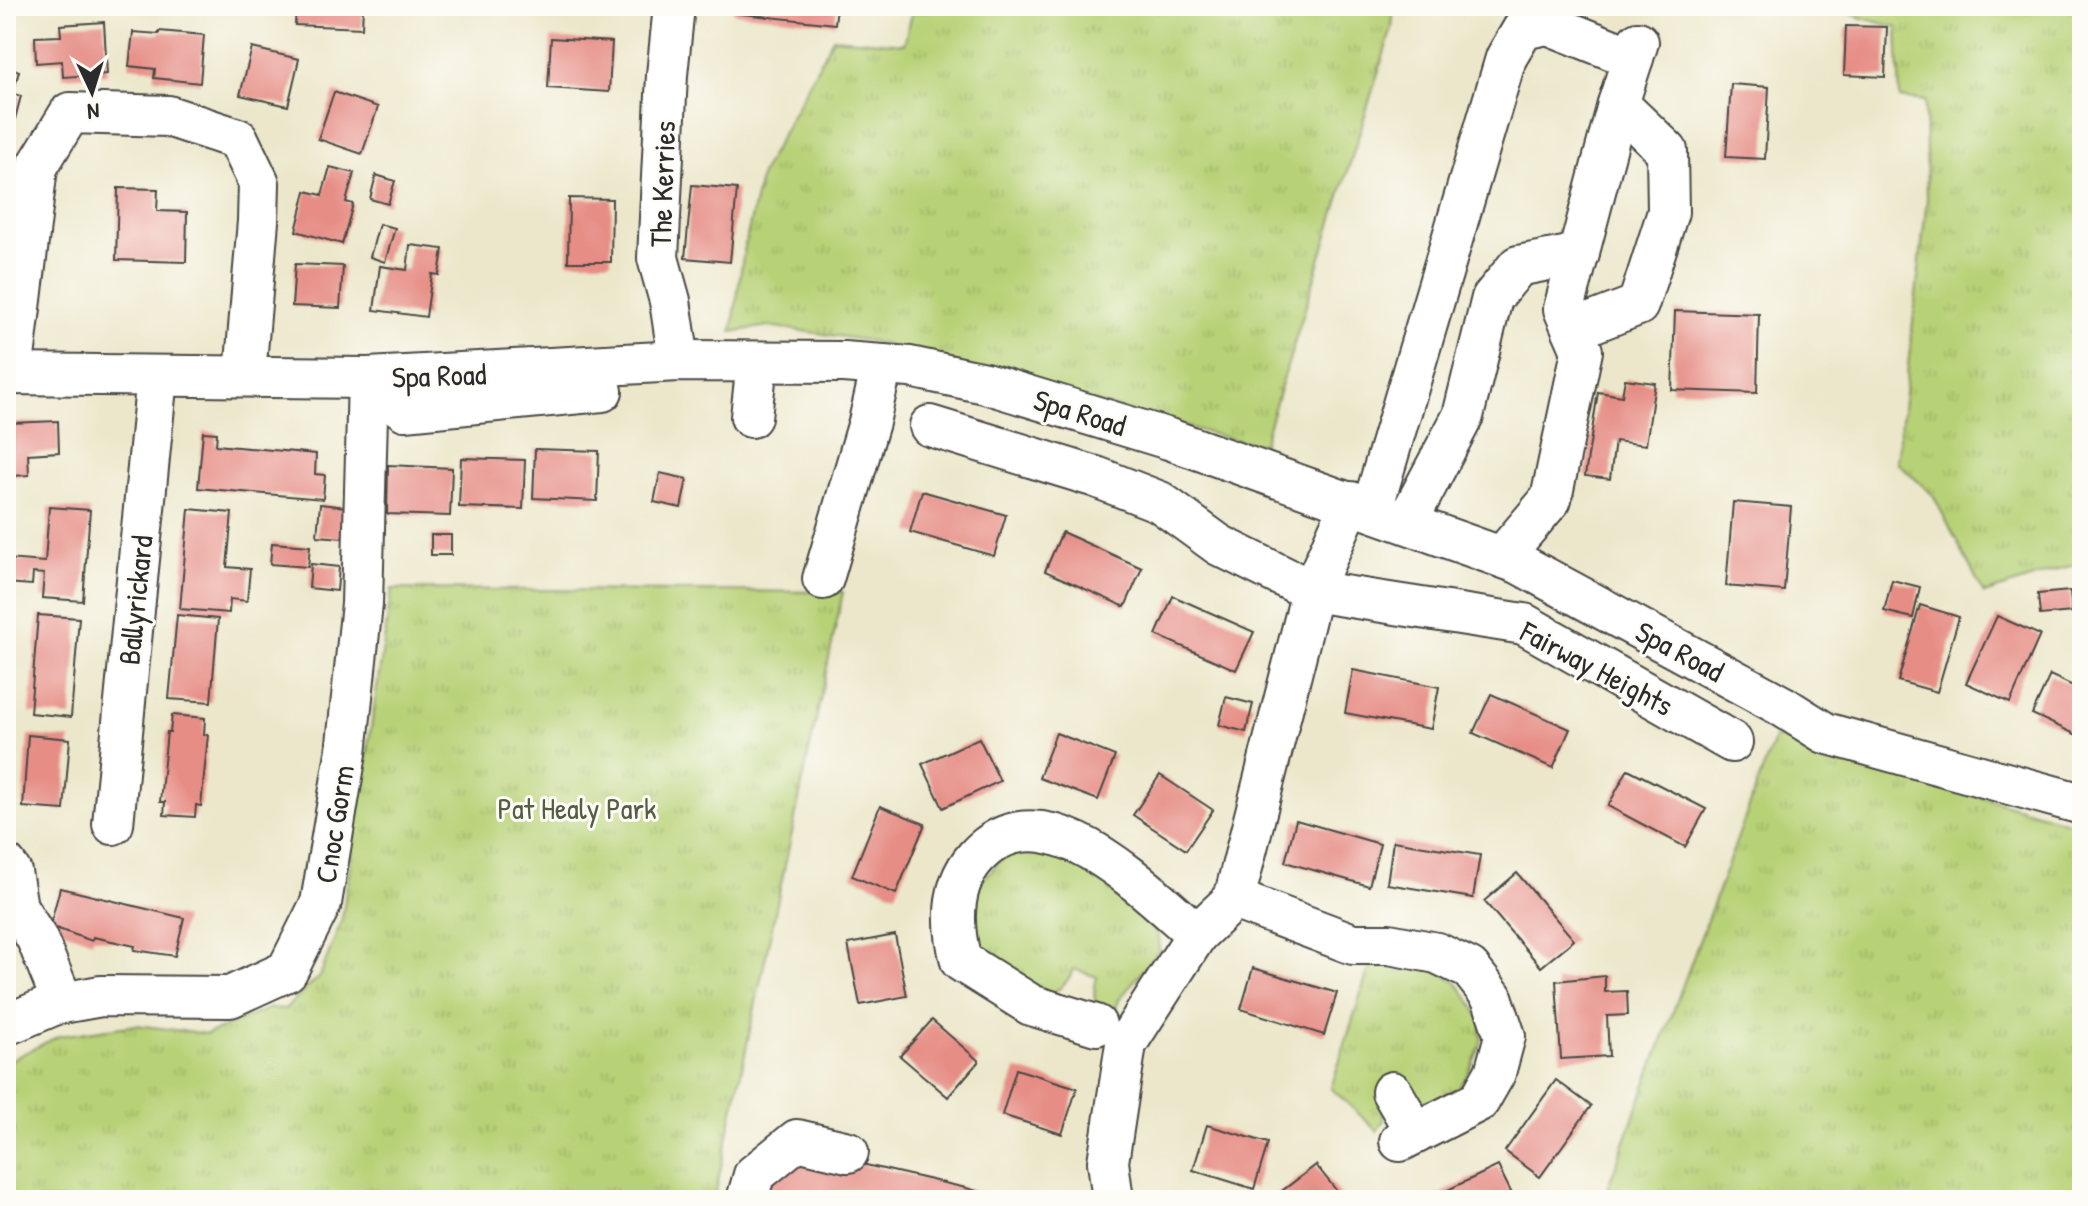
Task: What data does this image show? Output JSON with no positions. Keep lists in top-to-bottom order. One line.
{"streets":{"street":["The Kerries","Spa Road","Ballyrickard","Fairway Heights","Cnoc Gorm"]},"crossings":[["The Kerries","Spa Road"],["Spa Road","Ballyrickard"],["Spa Road","Cnoc Gorm"]],"parks":["Pat Healy Park"],"north":"bottom"}
